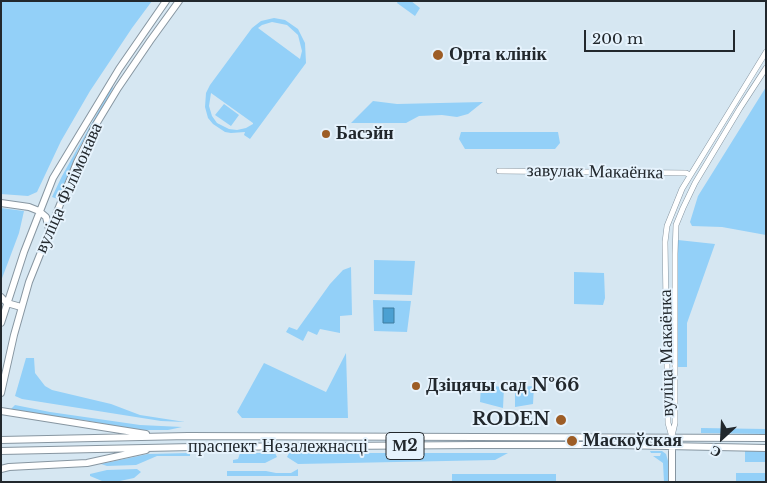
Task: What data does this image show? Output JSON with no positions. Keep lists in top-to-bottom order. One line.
{"streets":{"main road":["вуліца Філімонава","М2","праспект Незалежнасці"],"street":["завулак Макаёнка","вуліца Макаёнка"]},"crossings":[["завулак Макаёнка","вуліца Макаёнка"],["вуліца Макаёнка","праспект Незалежнасці"]],"places":["Орта клінік","Басэйн","Дзіцячы сад №66","RODEN","Маскоўская"],"scale_bar":"200 m","north":"bottom left"}
